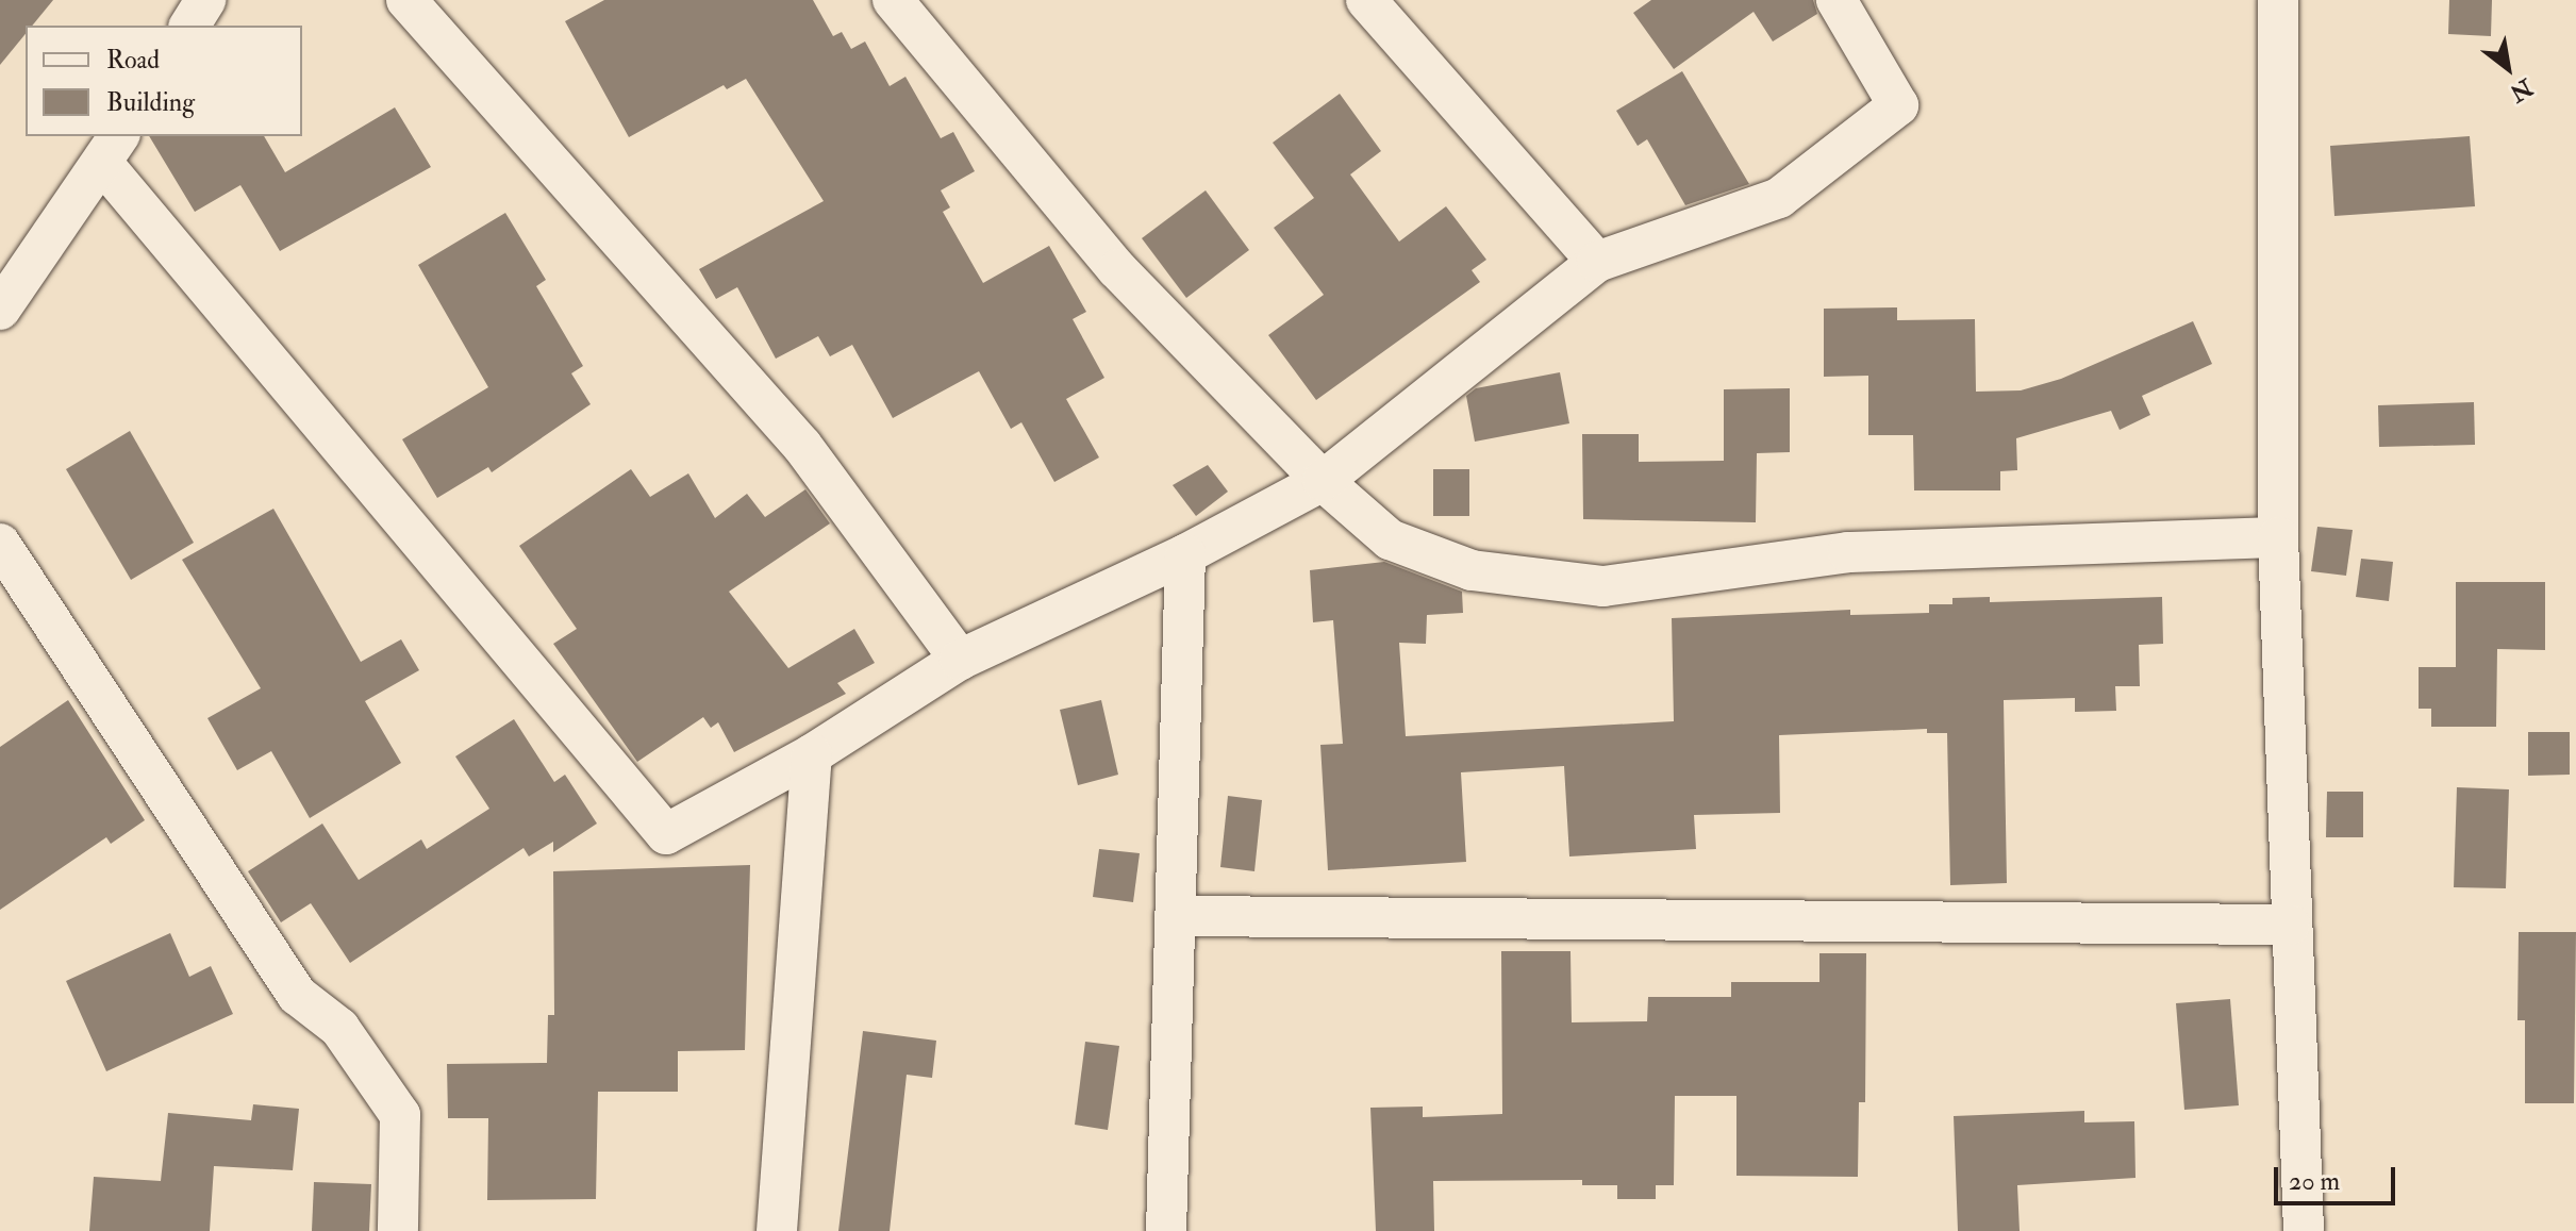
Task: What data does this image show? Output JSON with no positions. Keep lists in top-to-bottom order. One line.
{"legend":["Road","Building"],"scale_bar":"20 m","north":"bottom right"}
